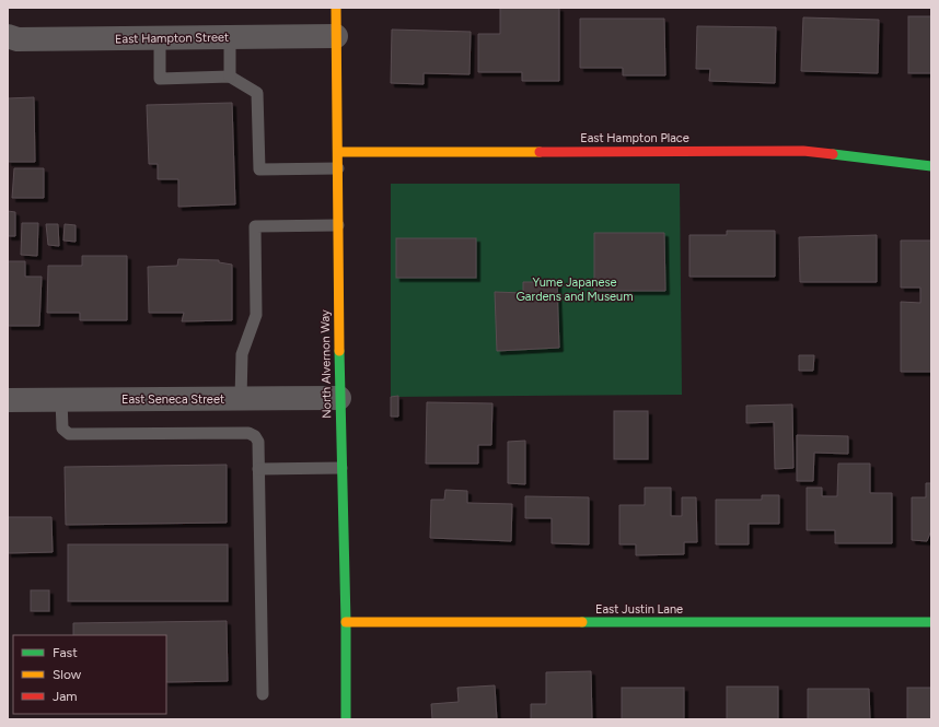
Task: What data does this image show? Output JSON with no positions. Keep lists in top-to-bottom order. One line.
{"streets":{"street":["East Hampton Street","East Hampton Place","North Alvernon Way","East Seneca Street","East Justin Lane"]},"crossings":[["East Hampton Street","North Alvernon Way"],["East Hampton Place","North Alvernon Way"],["North Alvernon Way","East Seneca Street"],["North Alvernon Way","East Justin Lane"]],"parks":["Yume Japanese Gardens and Museum"],"legend":["Fast","Slow","Jam"]}
